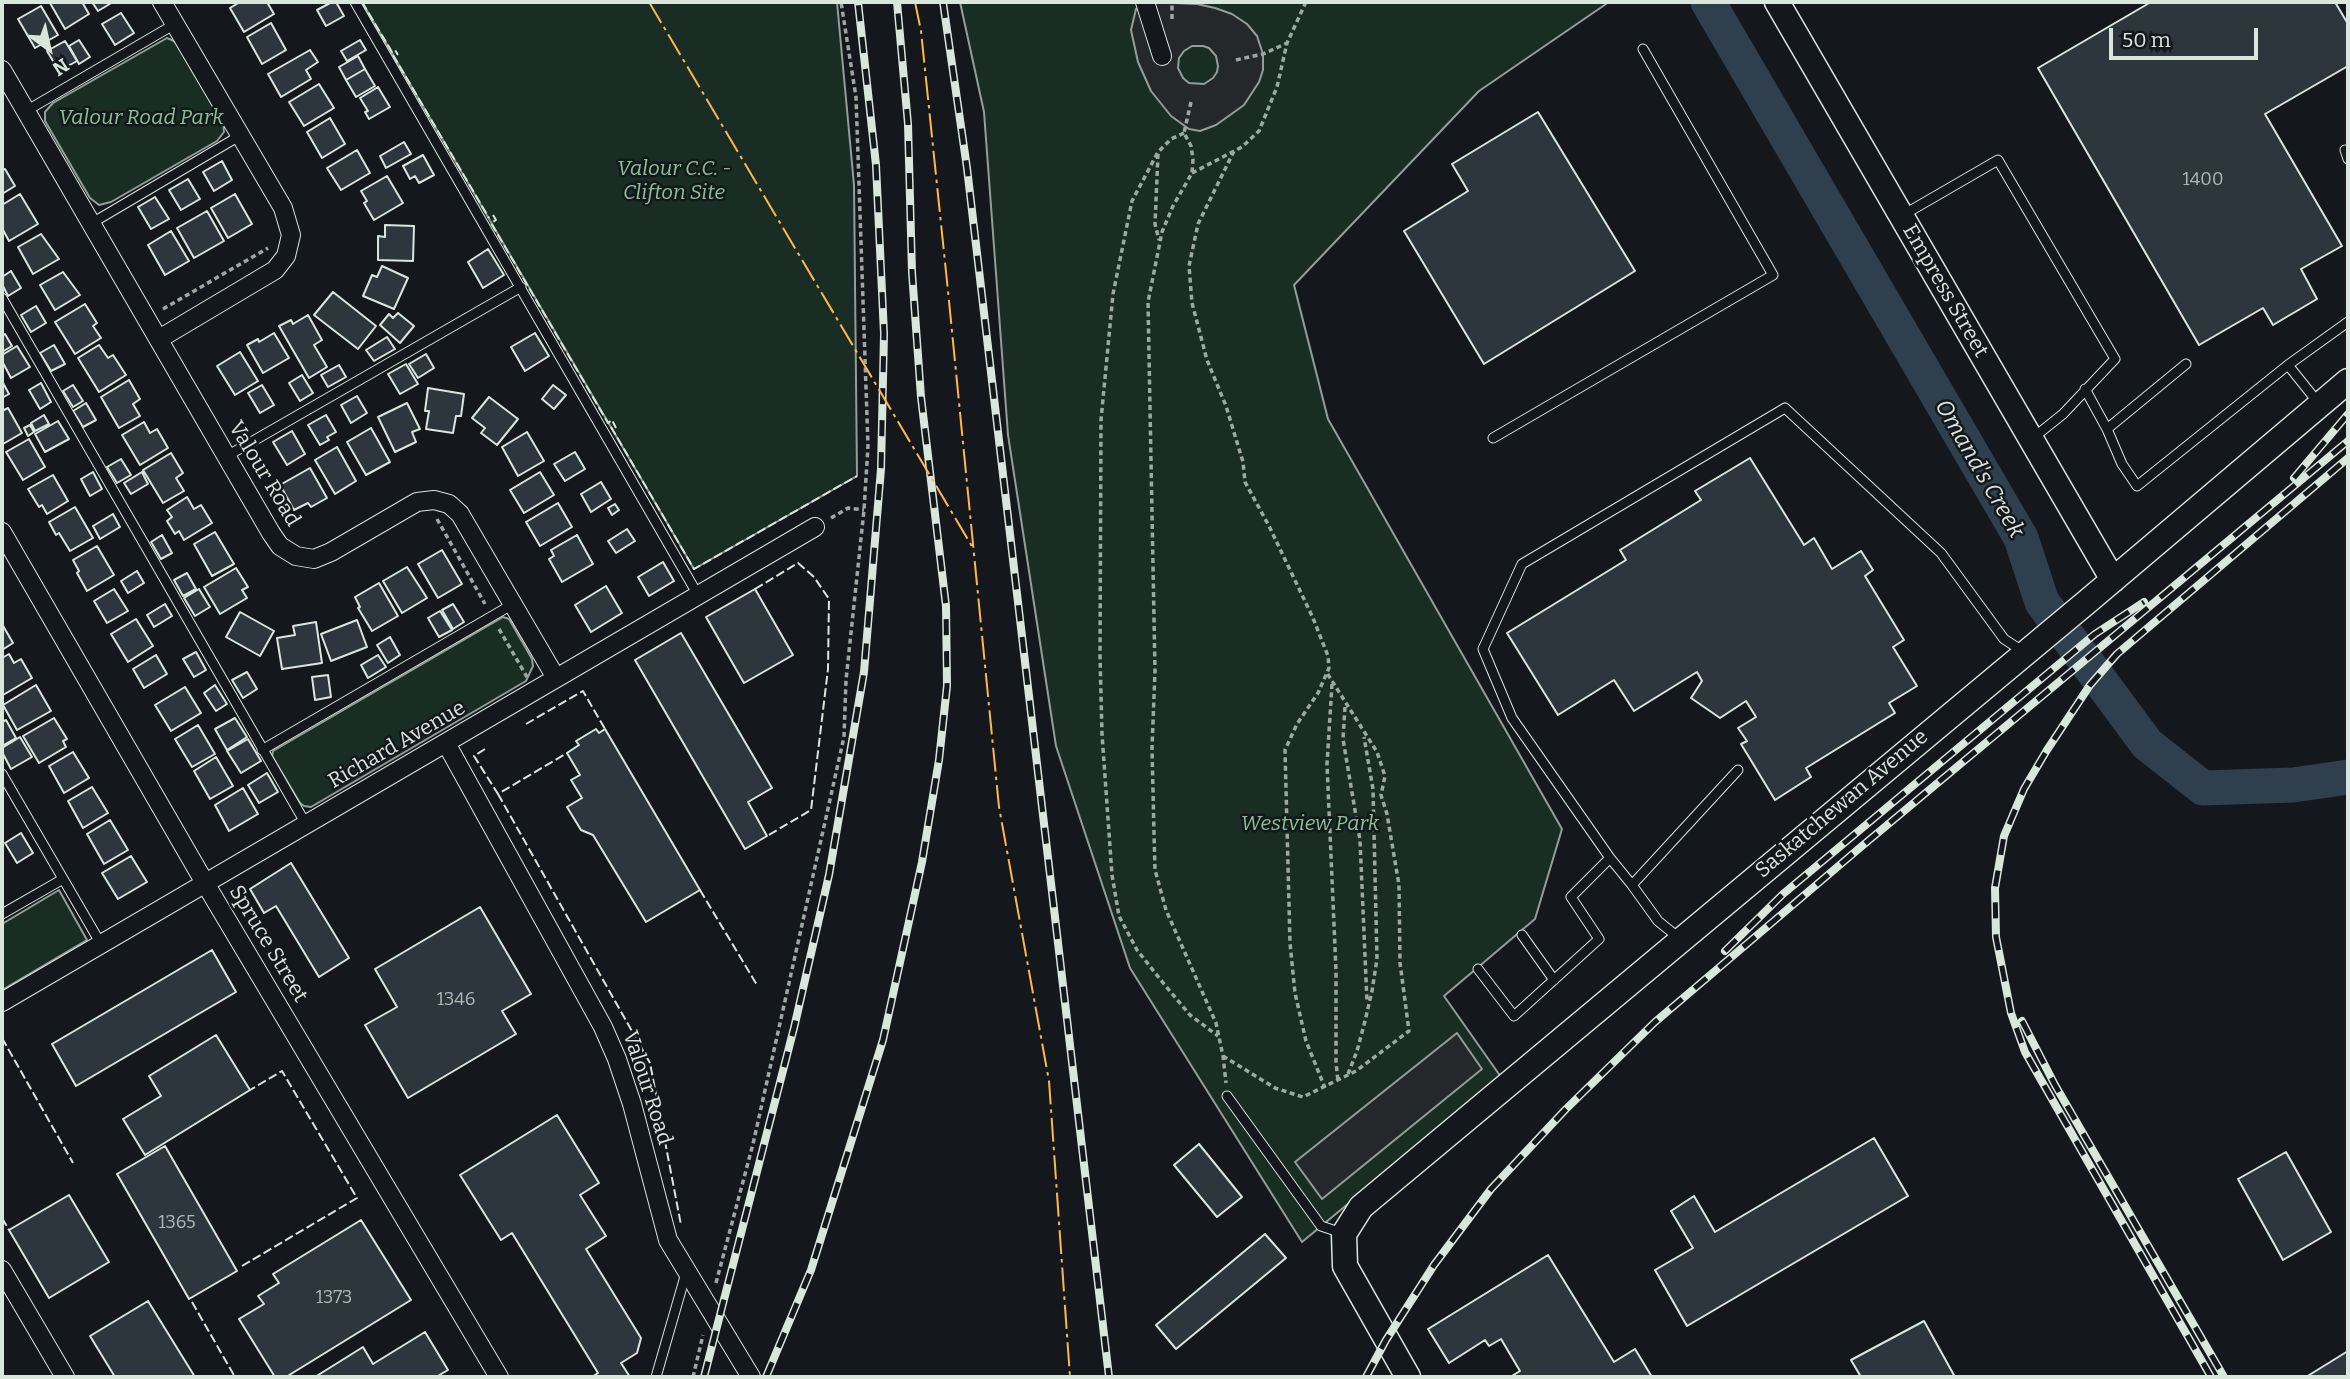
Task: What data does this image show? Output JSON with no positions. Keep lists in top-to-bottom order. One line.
{"streets":{"street":["Empress Street","Valour Road","Richard Avenue","Saskatchewan Avenue","Spruce Street"]},"crossings":[["Empress Street","Saskatchewan Avenue"],["Valour Road","Richard Avenue"],["Richard Avenue","Spruce Street"]],"water":["Omand's Creek"],"parks":["Valour Road Park","Valour C.C. - Clifton Site","Westview Park"],"house_numbers":["1400","1346","1365","1373"],"scale_bar":"50 m","north":"bottom right"}
